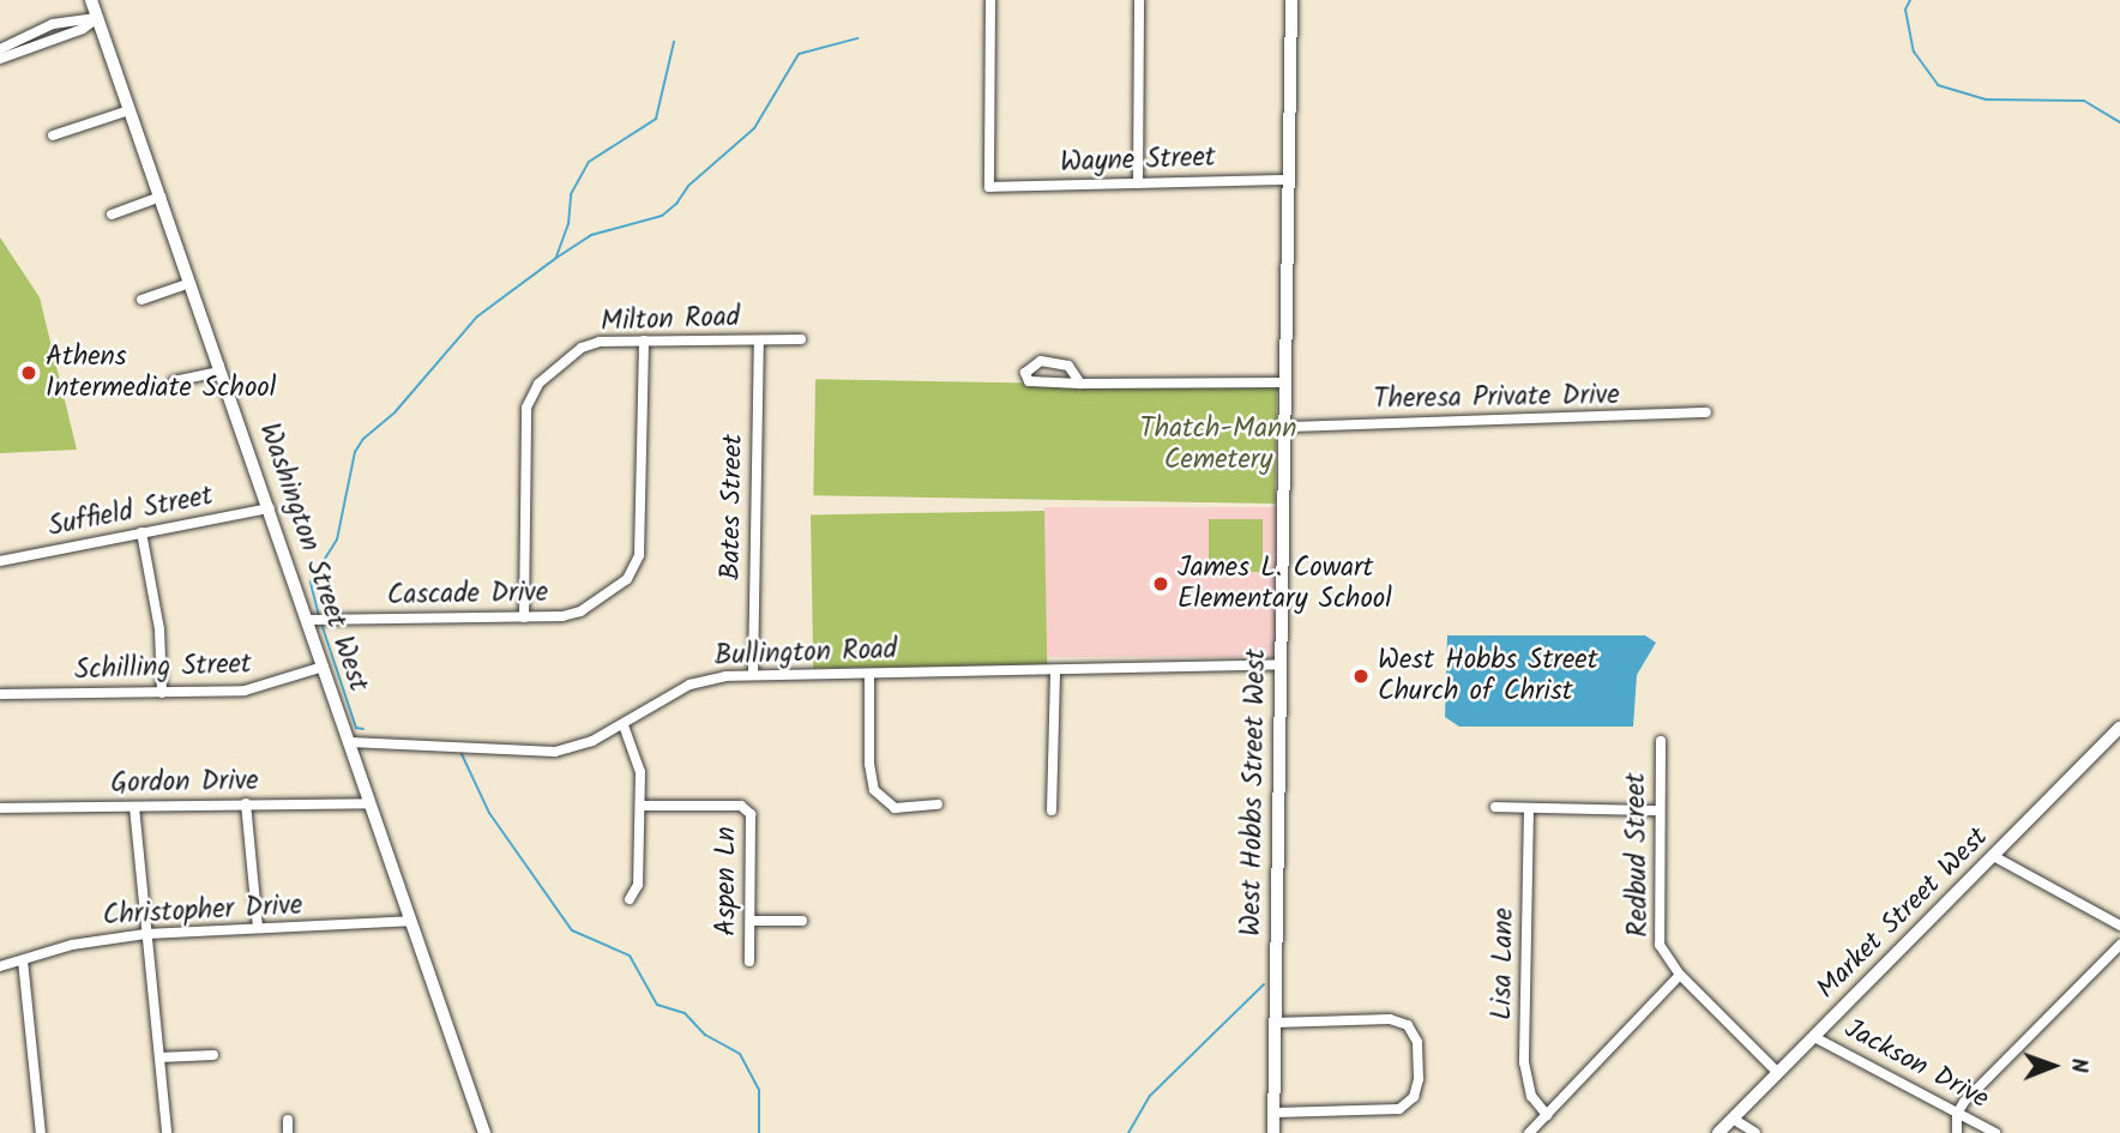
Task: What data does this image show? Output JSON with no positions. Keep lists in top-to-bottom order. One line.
{"streets":{"street":["Wayne Street","Milton Road","Theresa Private Drive","Bates Street","Suffield Street","Washington Street West","Cascade Drive","Bullington Road","Schilling Street","Gordon Drive","West Hobbs Street West","Redbud Street","Aspen Ln","Christopher Drive","Market Street West","Lisa Lane","Jackson Drive"]},"crossings":[["Wayne Street","West Hobbs Street West"],["Milton Road","Bates Street"],["Milton Road","Cascade Drive"],["Theresa Private Drive","West Hobbs Street West"],["Bates Street","Bullington Road"],["Suffield Street","Washington Street West"],["Washington Street West","Cascade Drive"],["Washington Street West","Bullington Road"],["Washington Street West","Schilling Street"],["Washington Street West","Gordon Drive"],["Washington Street West","Christopher Drive"],["Bullington Road","West Hobbs Street West"],["Redbud Street","Market Street West"],["Market Street West","Jackson Drive"]],"parks":["Thatch-Mann Cemetery"],"places":["Athens Intermediate School","James L. Cowart Elementary School","West Hobbs Street Church of Christ"],"north":"right"}
